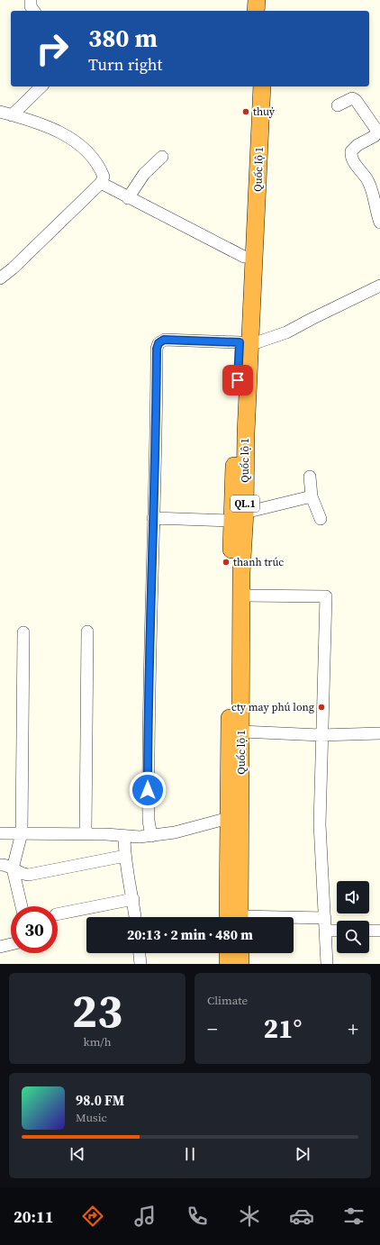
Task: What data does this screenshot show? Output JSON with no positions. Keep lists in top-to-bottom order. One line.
{"streets":{"highway":["Quốc lộ 1","QL.1"]},"places":["thuỷ","thanh trúc","cty may phú long"],"page":{"turn":["380 m","Turn right"],"limit":"30","trip":"20:13 · 2 min · 480 m","tile":[["23","km/h"],"Climate"],"heat":["−","21°","+"],"song":["98.0 FM","Music"],"tabs":"20:11"}}
